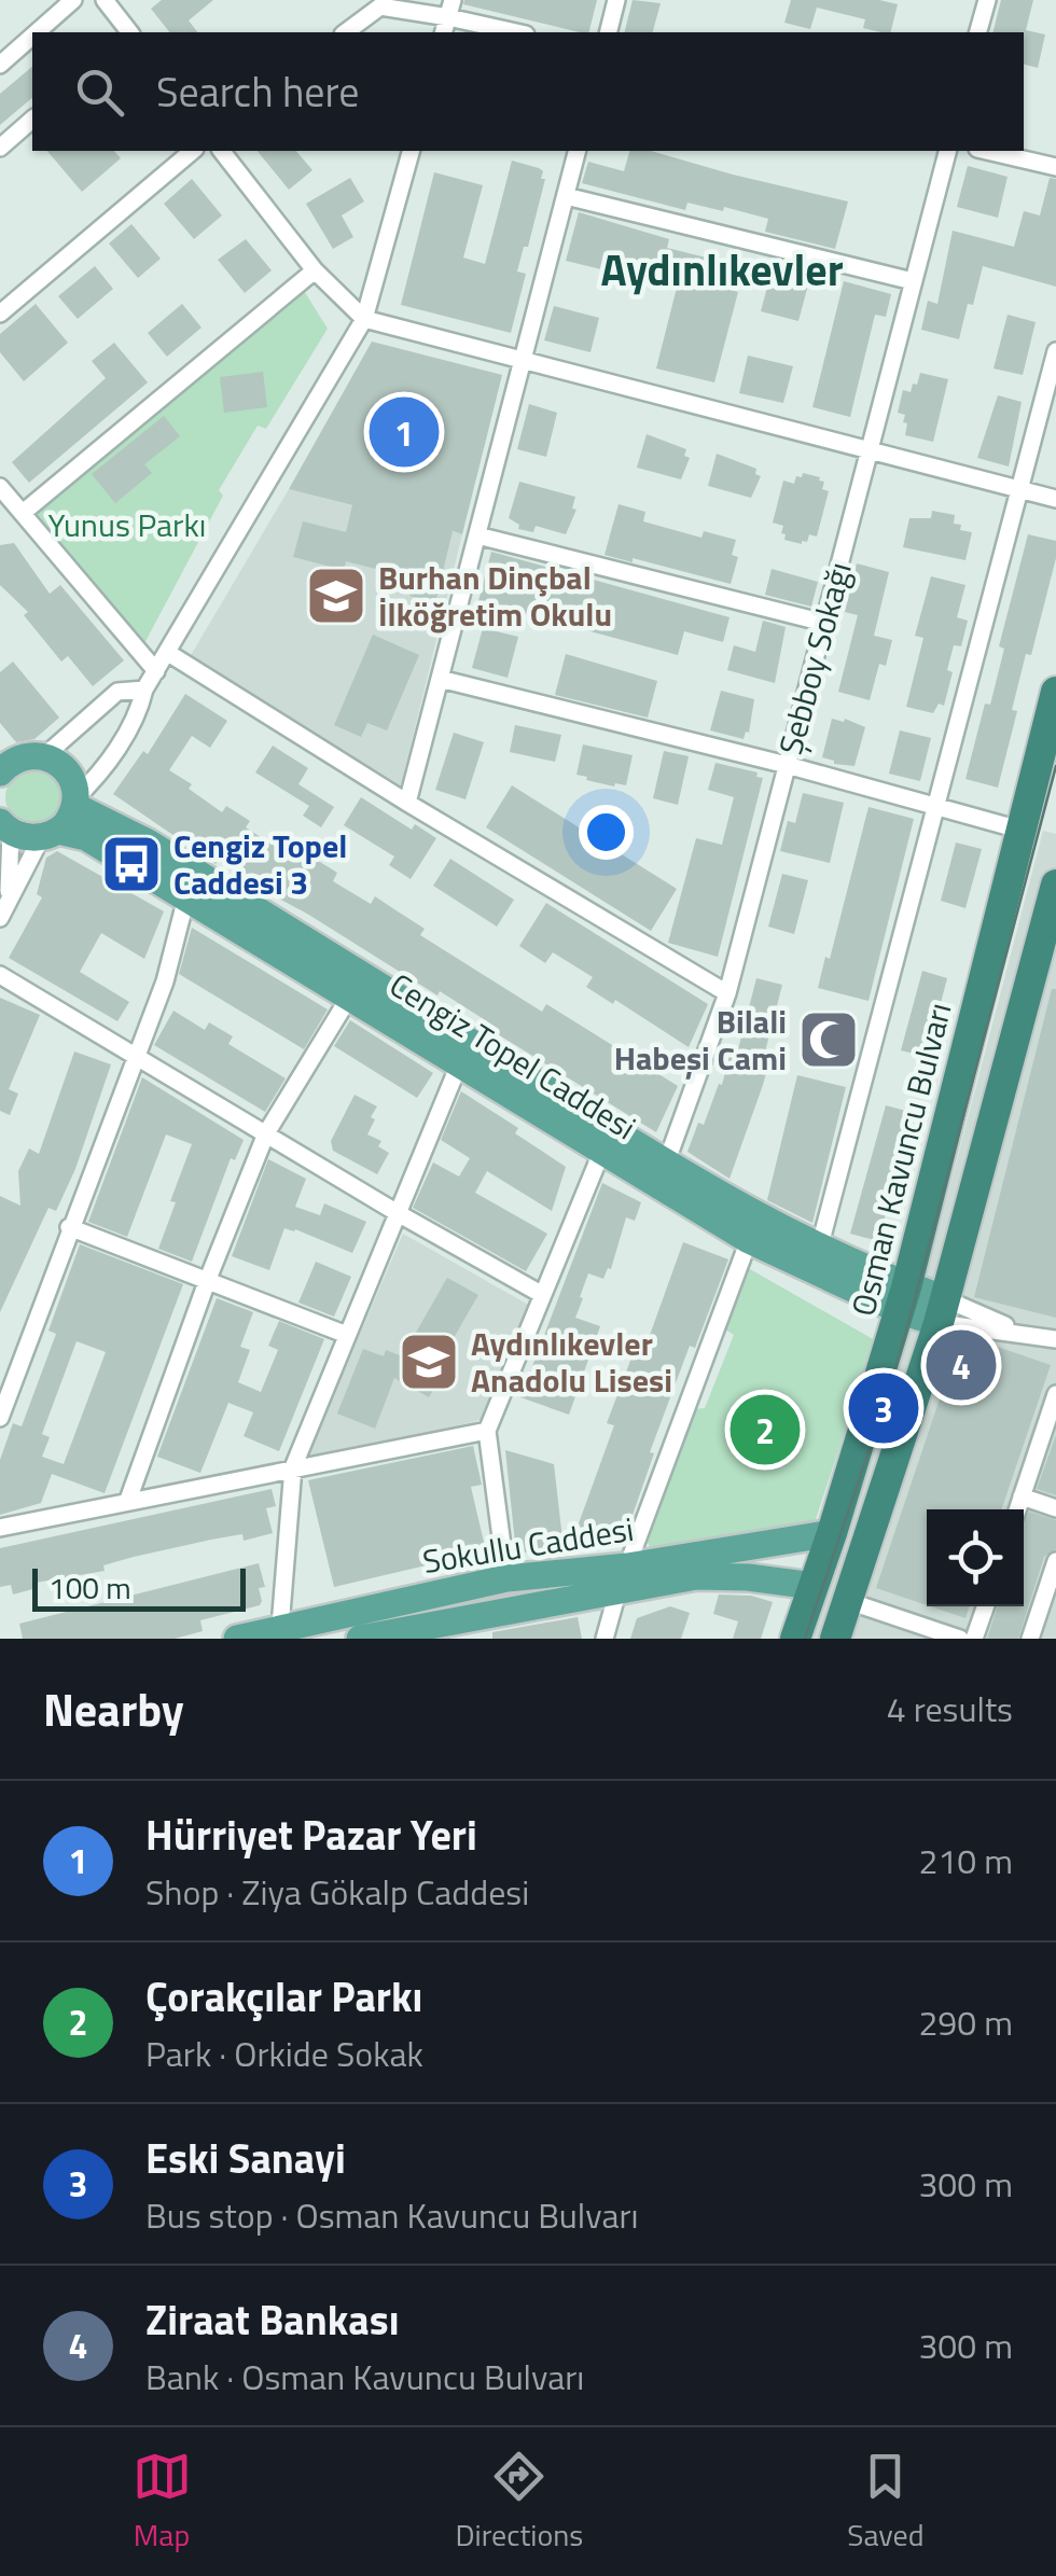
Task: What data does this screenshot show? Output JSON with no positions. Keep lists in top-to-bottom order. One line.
{"streets":{"highway":["Osman Kavuncu Bulvarı"],"main road":["Cengiz Topel Caddesi","Sokullu Caddesi"],"street":["Şebboy Sokağı"]},"crossings":[["Şebboy Sokağı","Cengiz Topel Caddesi"],["Cengiz Topel Caddesi","Osman Kavuncu Bulvarı"],["Osman Kavuncu Bulvarı","Sokullu Caddesi"]],"districts":["Aydınlıkevler"],"parks":["Yunus Parkı"],"places":{"school or university":["Burhan Dinçbal İlköğretim Okulu","Aydınlıkevler Anadolu Lisesi"],"bus stop":["Cengiz Topel Caddesi 3"],"mosque":["Bilali Habeşi Cami"]},"scale_bar":"100 m","page":{"search":"Search here","pins":["1","4","3","2"],"scale":"100 m","heading":["Nearby","4 results"],"list":[{"mark":"1","name":"Hürriyet Pazar Yeri","note":"Shop · Ziya Gökalp Caddesi","value":"210 m"},{"mark":"2","name":"Çorakçılar Parkı","note":"Park · Orkide Sokak","value":"290 m"},{"mark":"3","name":"Eski Sanayi","note":"Bus stop · Osman Kavuncu Bulvarı","value":"300 m"},{"mark":"4","name":"Ziraat Bankası","note":"Bank · Osman Kavuncu Bulvarı","value":"300 m"}],"nav":["Map","Directions","Saved"]}}
